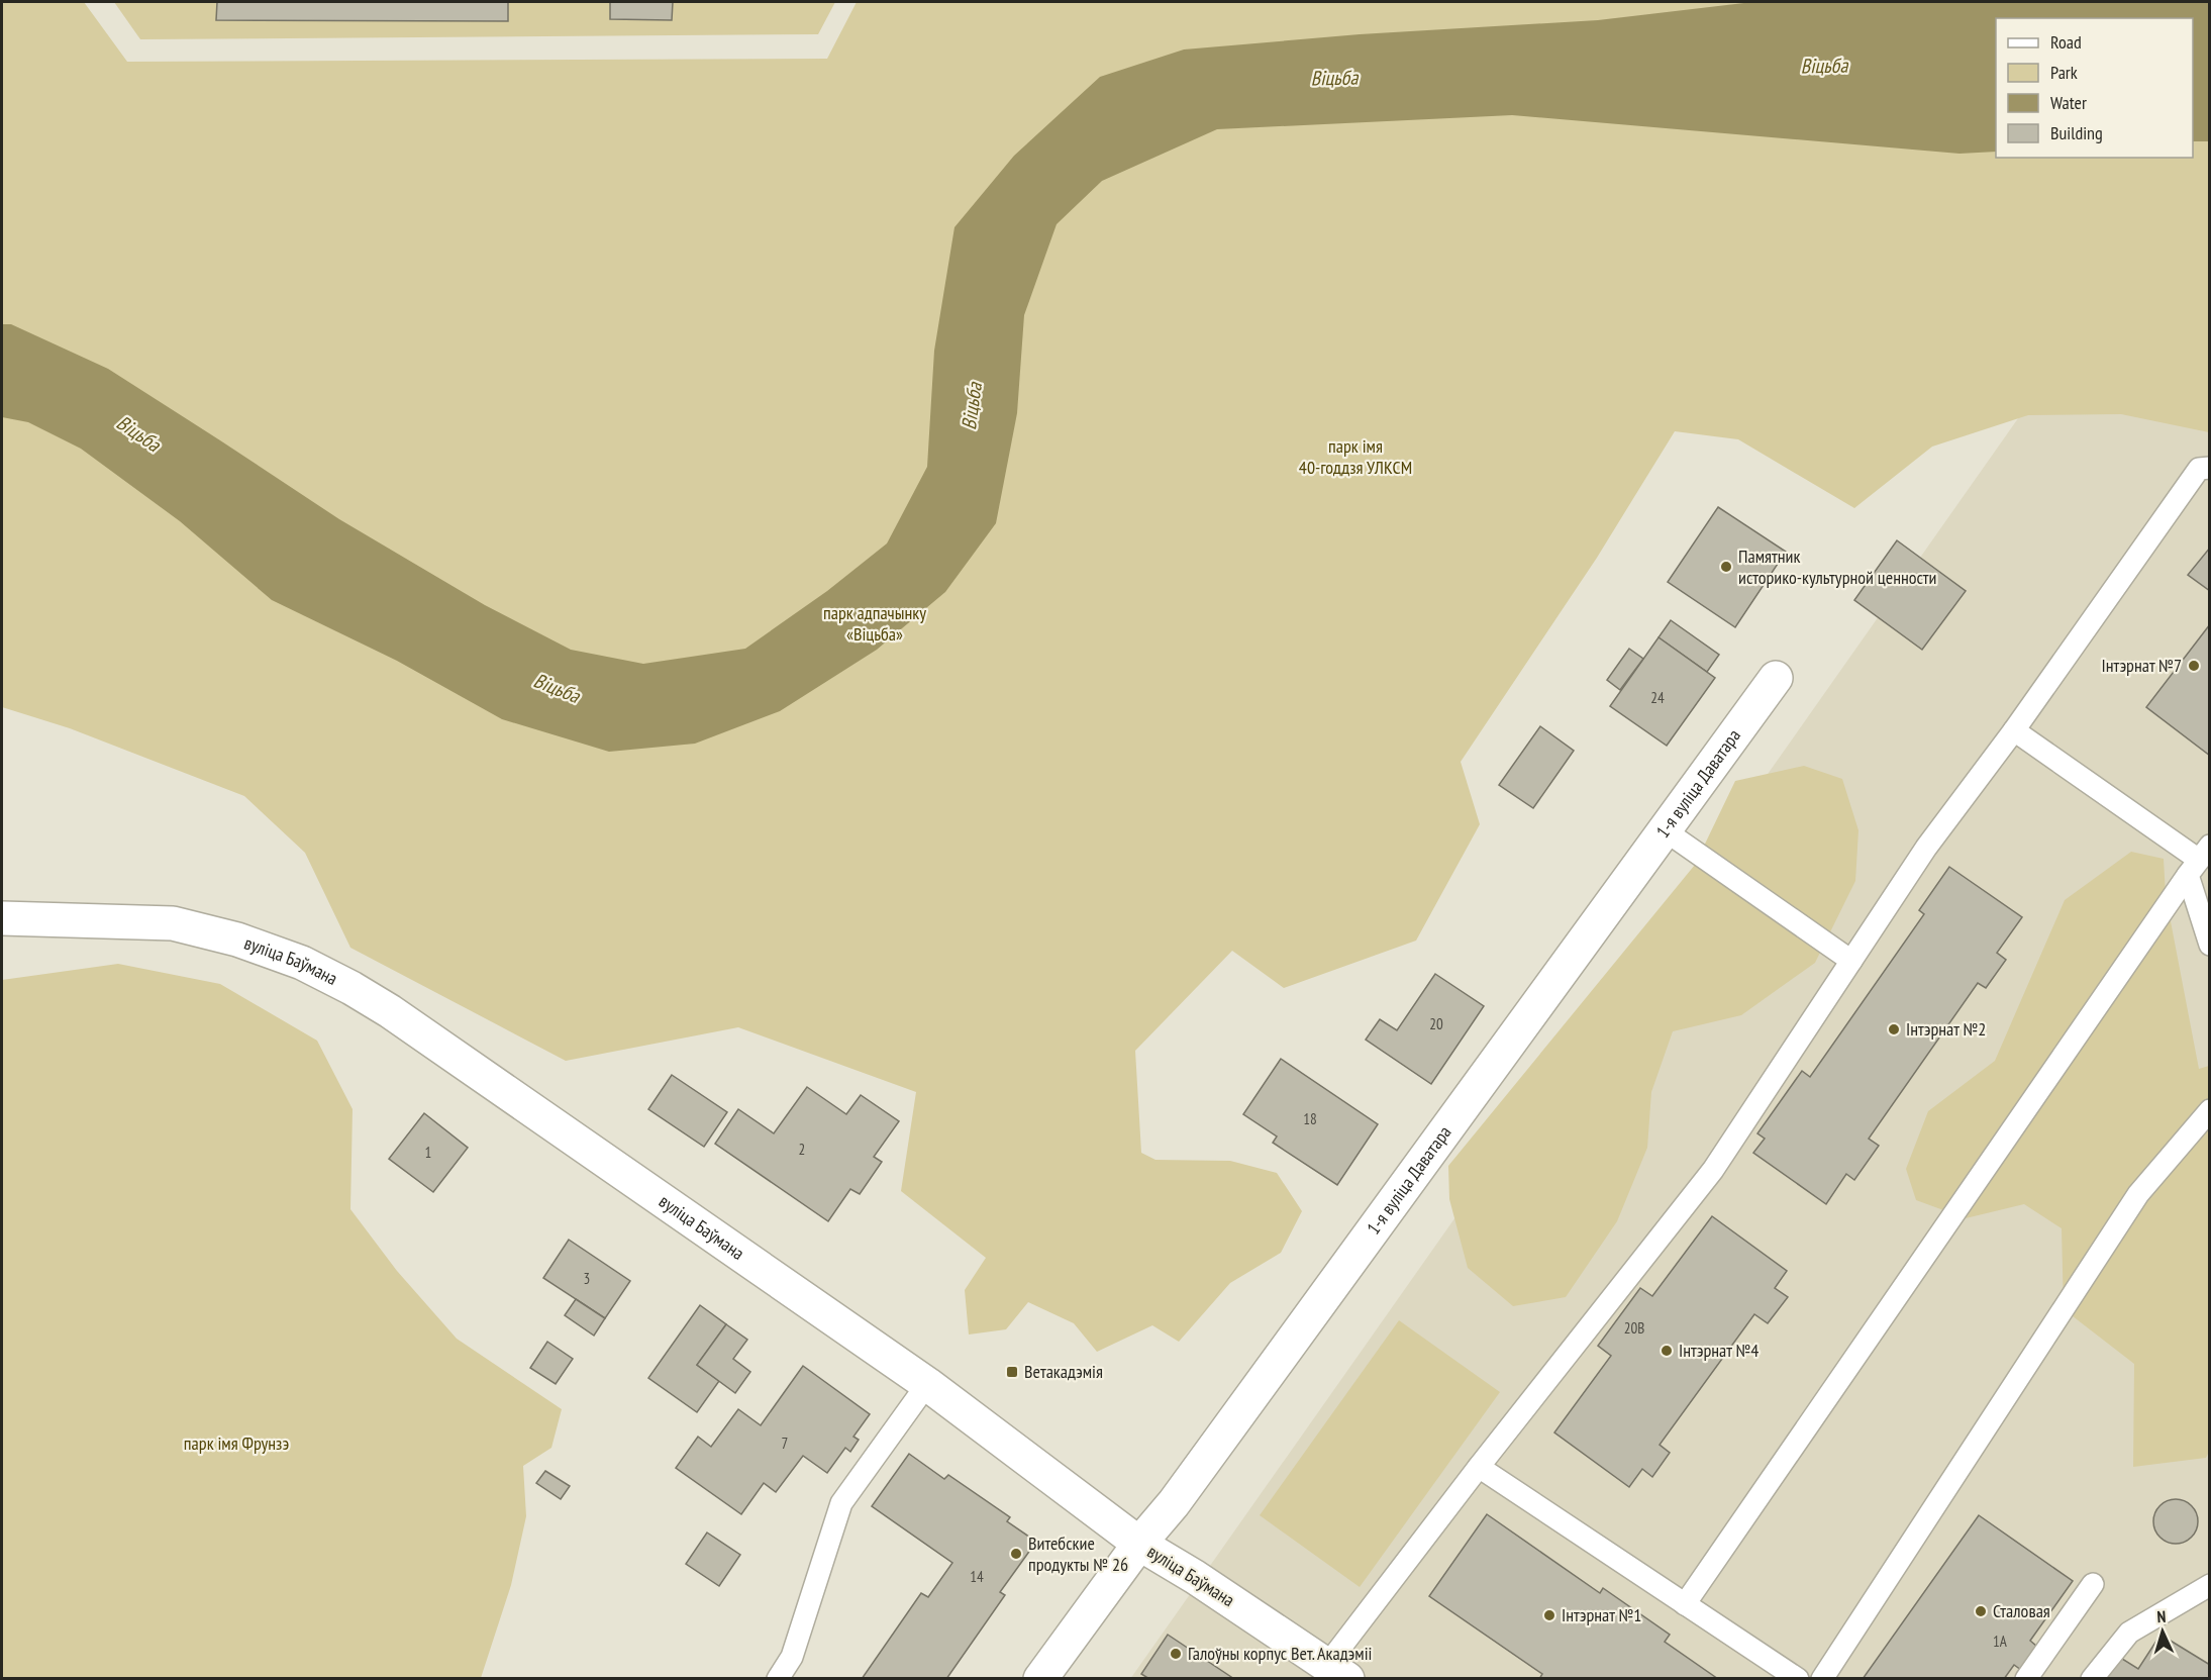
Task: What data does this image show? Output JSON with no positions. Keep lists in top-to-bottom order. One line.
{"streets":{"street":["1-я вуліца Даватара","вуліца Баўмана"]},"crossings":[["1-я вуліца Даватара","вуліца Баўмана"]],"water":["Віцьба"],"parks":["парк імя 40-годдзя УЛКСМ","парк адпачынку «Віцьба»","парк імя Фрунзэ"],"places":{"other":["Памятник историко-культурной ценности","Інтэрнат №7","Інтэрнат №2","Інтэрнат №4","Витебские продукты № 26","Сталовая","Інтэрнат №1","Галоўны корпус Вет. Акадэміі"],"transit":["Ветакадэмія"]},"house_numbers":["24","20","18","2","1","3","20В","7","14","1А"],"legend":["Road","Park","Water","Building"],"north":"top"}
